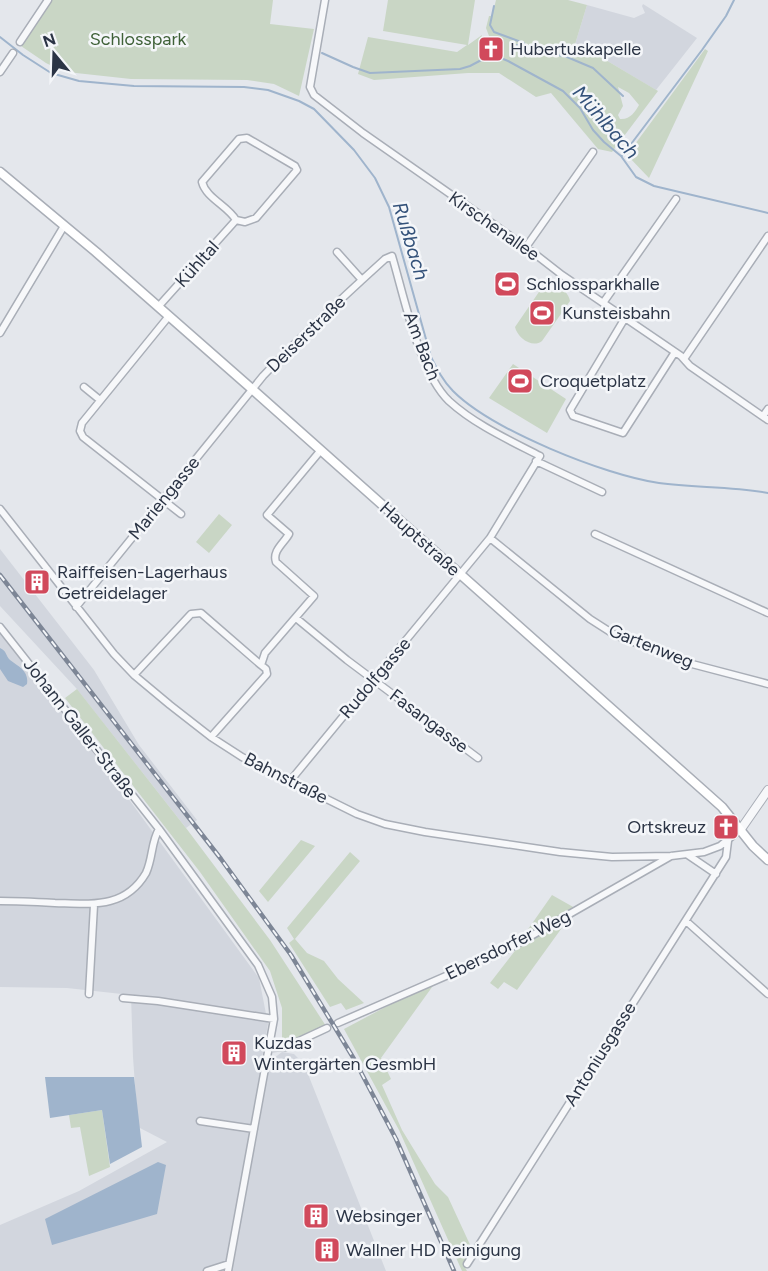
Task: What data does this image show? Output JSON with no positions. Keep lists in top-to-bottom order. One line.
{"streets":{"main road":["Hauptstraße"],"street":["Kirschenallee","Kühltal","Deiserstraße","Am Bach","Mariengasse","Gartenweg","Rudolfgasse","Fasangasse","Johann Galler-Straße","Bahnstraße","Ebersdorfer Weg","Antoniusgasse"]},"crossings":[["Kühltal","Hauptstraße"],["Deiserstraße","Am Bach"],["Deiserstraße","Mariengasse"],["Deiserstraße","Hauptstraße"],["Am Bach","Rudolfgasse"],["Mariengasse","Hauptstraße"],["Mariengasse","Bahnstraße"],["Hauptstraße","Rudolfgasse"],["Gartenweg","Rudolfgasse"],["Rudolfgasse","Fasangasse"],["Rudolfgasse","Bahnstraße"],["Bahnstraße","Ebersdorfer Weg"],["Bahnstraße","Antoniusgasse"]],"water":["Mühlbach","Rußbach"],"parks":["Schlosspark"],"places":{"church":["Hubertuskapelle","Ortskreuz"],"sports":["Schlossparkhalle","Kunsteisbahn","Croquetplatz"],"building":["Raiffeisen-Lagerhaus Getreidelager","Kuzdas Wintergärten GesmbH","Websinger","Wallner HD Reinigung"]},"north":"top"}
